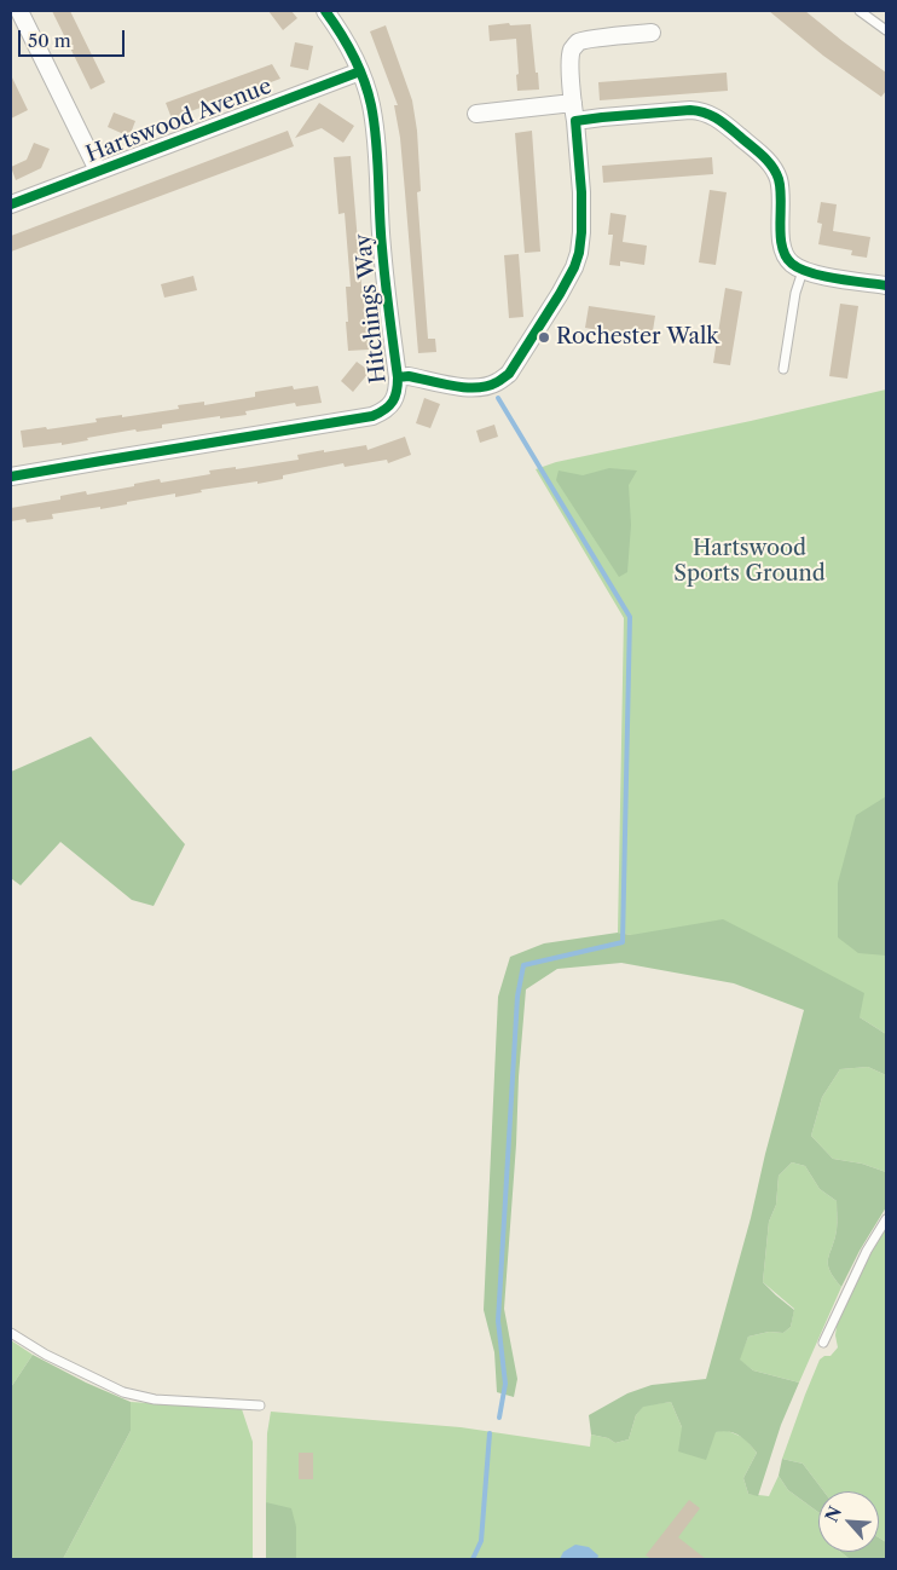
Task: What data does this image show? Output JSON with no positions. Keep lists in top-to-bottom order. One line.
{"streets":{"street":["Hartswood Avenue","Hitchings Way"]},"crossings":[["Hartswood Avenue","Hitchings Way"]],"parks":["Hartswood Sports Ground"],"places":["Rochester Walk"],"scale_bar":"50 m","north":"top left"}
